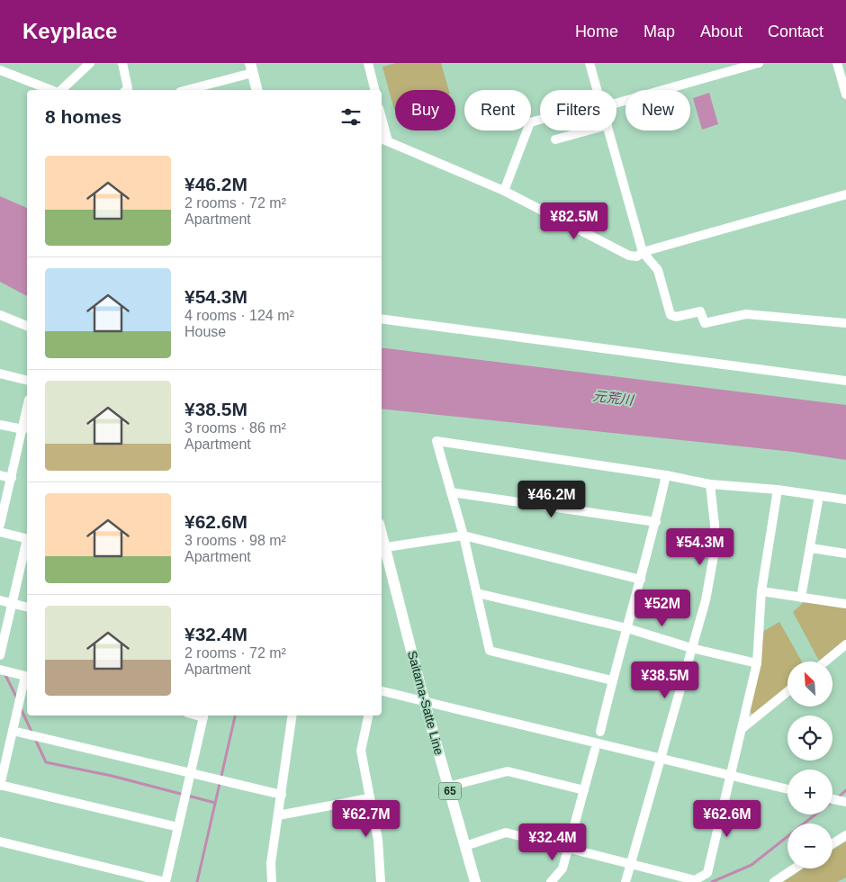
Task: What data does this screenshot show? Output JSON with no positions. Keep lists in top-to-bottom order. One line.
{"streets":{"main road":["Saitama-Satte Line","65"]},"water":["元荒川"],"north":"top left","page":{"header":"Keyplace","nav":["Home","Map","About","Contact"],"chip":["Buy","Rent","Filters","New"],"heading":"8 homes","list":[{"name":"¥46.2M","note":"2 rooms · 72 m² · Apartment"},{"name":"¥54.3M","note":"4 rooms · 124 m² · House"},{"name":"¥38.5M","note":"3 rooms · 86 m² · Apartment"},{"name":"¥62.6M","note":"3 rooms · 98 m² · Apartment"},{"name":"¥32.4M","note":"2 rooms · 72 m² · Apartment"}],"price":["¥82.5M","¥46.2M","¥54.3M","¥52M","¥38.5M","¥62.7M","¥62.6M","¥32.4M"],"map_buttons":["+","−"]}}
